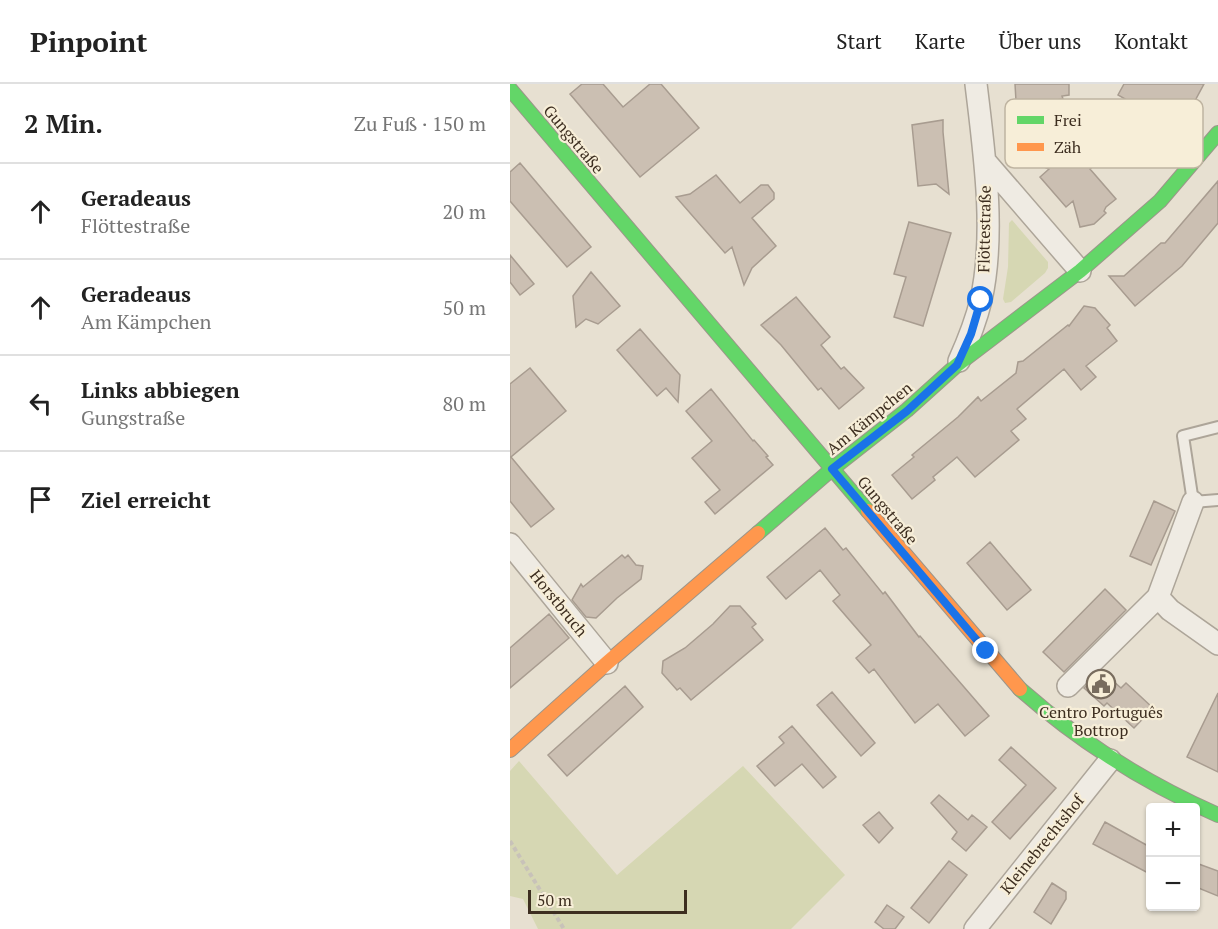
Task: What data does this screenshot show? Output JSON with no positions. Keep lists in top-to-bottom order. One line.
{"streets":{"street":["Gungstraße","Flöttestraße","Am Kämpchen","Horstbruch","Kleinebrechtshof"]},"crossings":[["Gungstraße","Am Kämpchen"],["Gungstraße","Kleinebrechtshof"],["Flöttestraße","Am Kämpchen"],["Am Kämpchen","Horstbruch"]],"places":{"public building":["Centro Português Bottrop"]},"legend":["Frei","Zäh"],"scale_bar":"50 m","page":{"header":"Pinpoint","nav":["Start","Karte","Über uns","Kontakt"],"heading":["2 Min.","Zu Fuß · 150 m"],"list":[["Geradeaus","Flöttestraße","20 m"],["Geradeaus","Am Kämpchen","50 m"],["Links abbiegen","Gungstraße","80 m"],"Ziel erreicht"],"map_buttons":["+","−"],"scale":"50 m"}}
